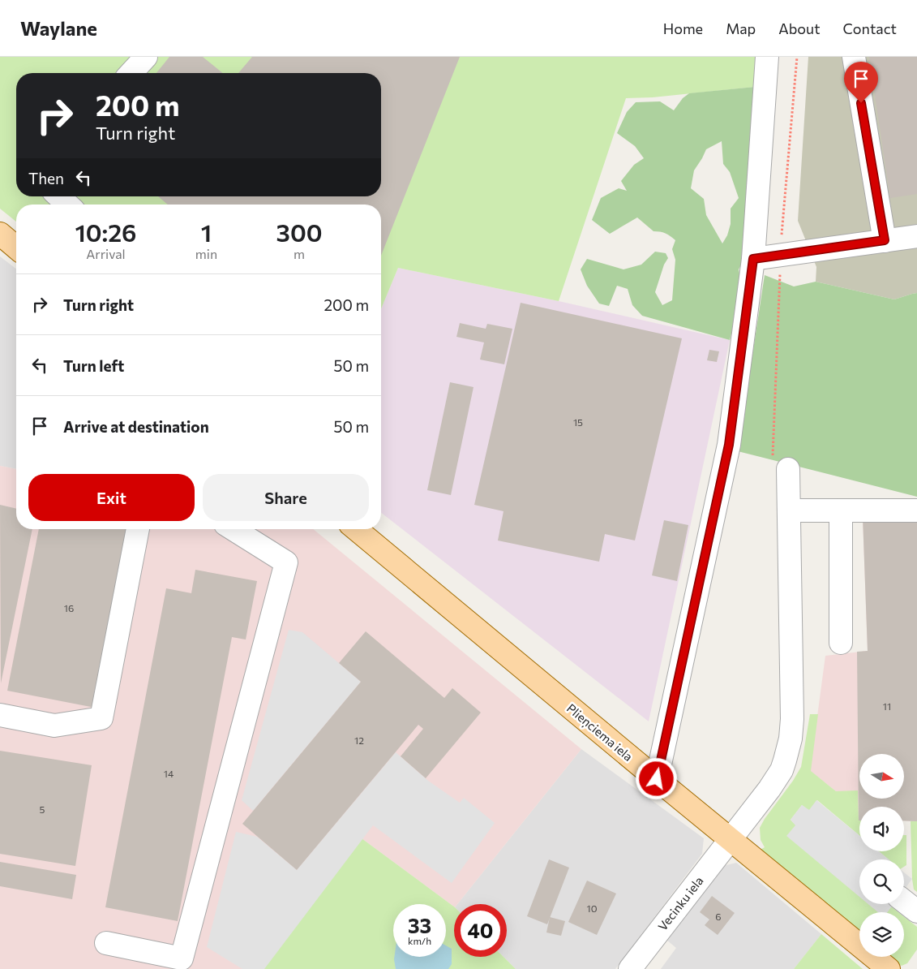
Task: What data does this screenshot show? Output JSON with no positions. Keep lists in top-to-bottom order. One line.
{"streets":{"main road":["Plieņciema iela"],"street":["Vecinku iela"]},"crossings":[["Plieņciema iela","Vecinku iela"]],"house_numbers":["15","16","11","12","14","5","10","6"],"north":"right","page":{"header":"Waylane","nav":["Home","Map","About","Contact"],"turn":["200 m","Turn right"],"then":"Then","eta":["10:26","Arrival","1","min","300","m"],"list":[{"name":"Turn right","value":"200 m"},{"name":"Turn left","value":"50 m"},{"name":"Arrive at destination","value":"50 m"}],"buttons":["Exit","Share"],"speed":"33 km/h","limit":"40"}}
